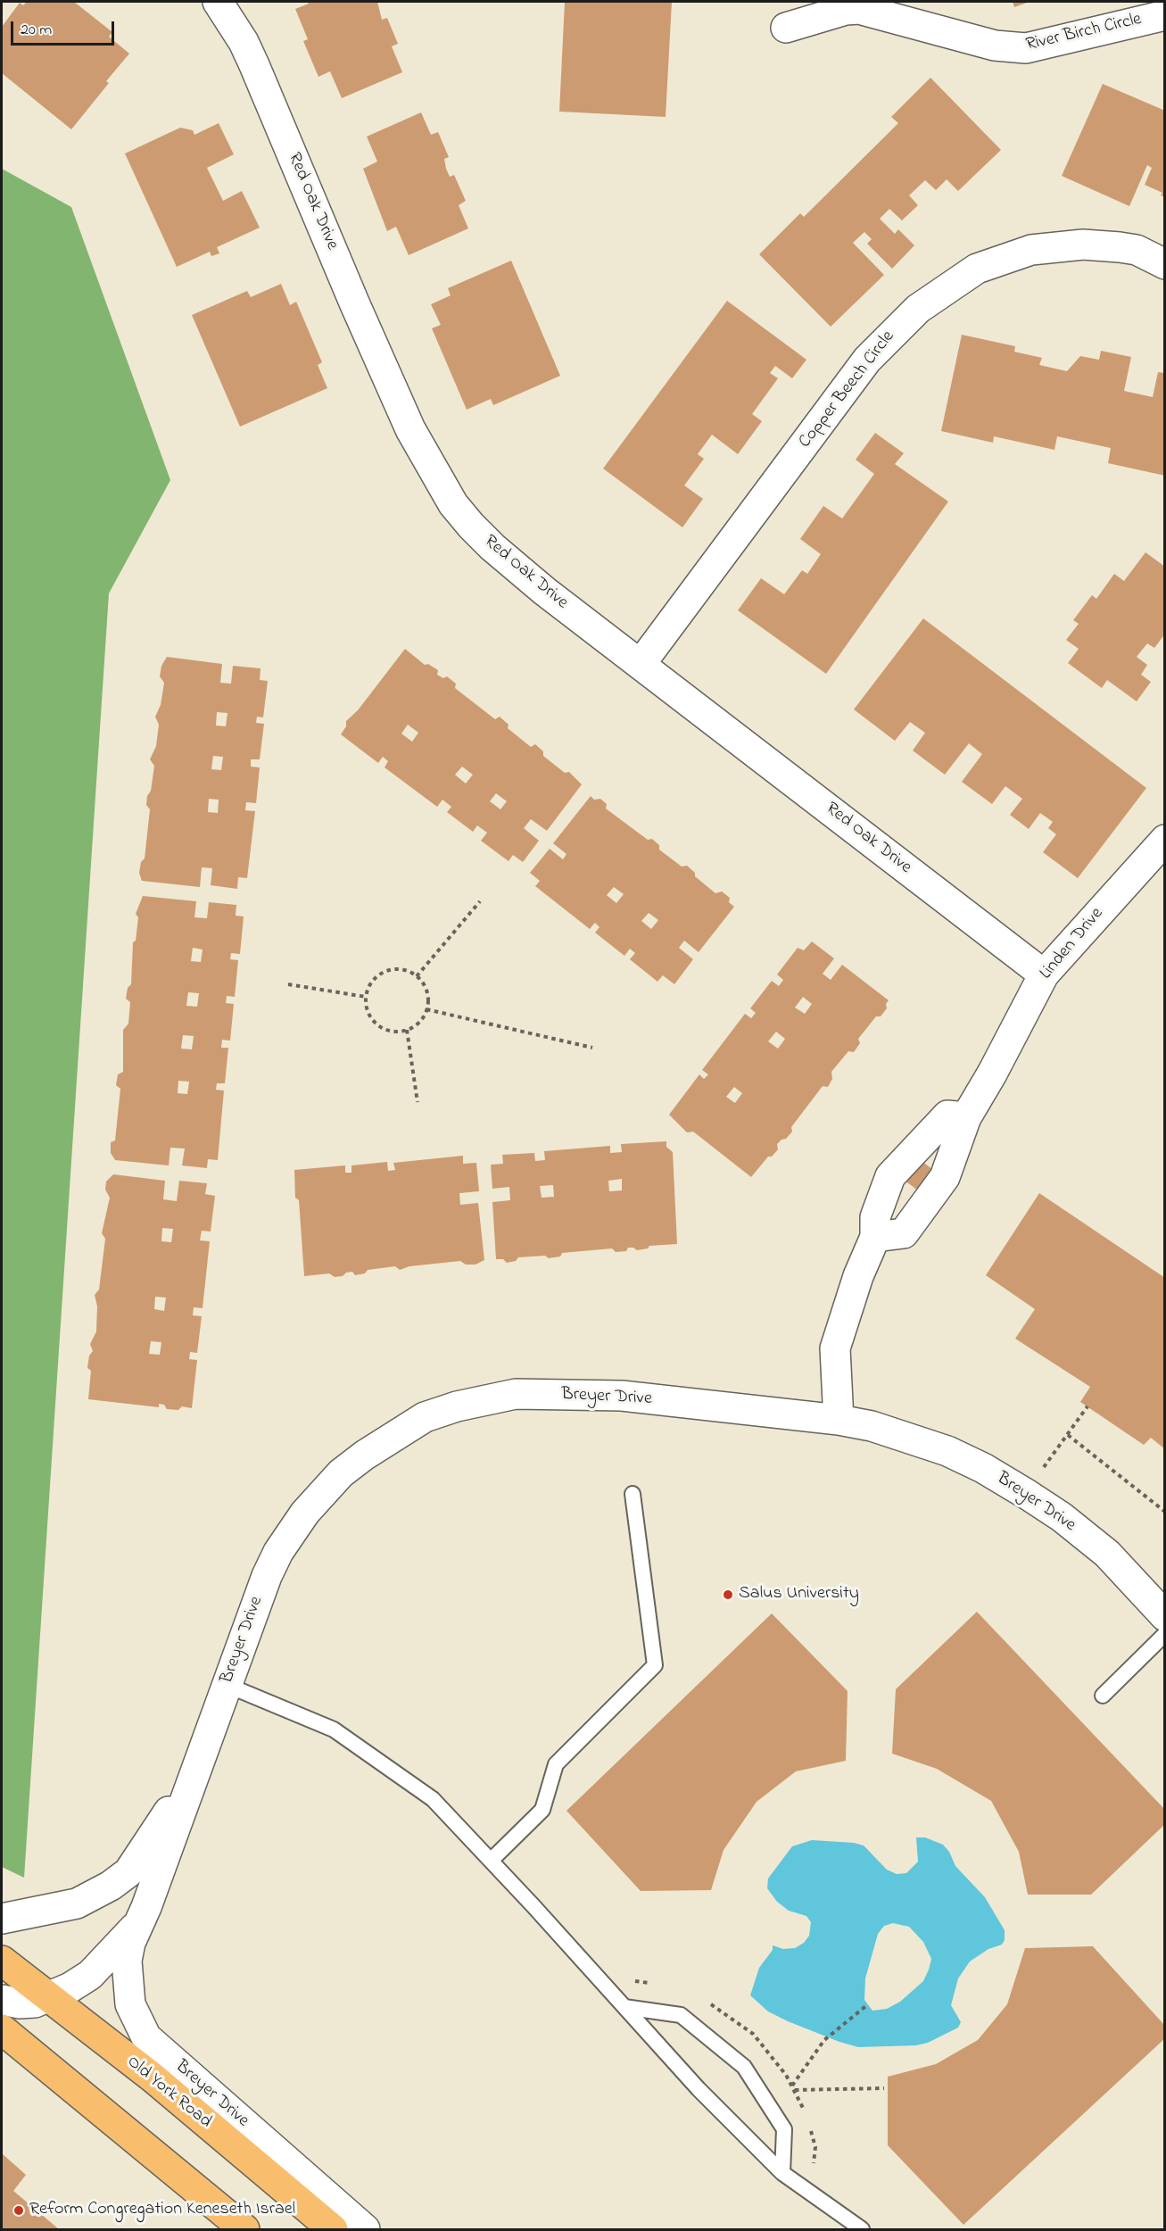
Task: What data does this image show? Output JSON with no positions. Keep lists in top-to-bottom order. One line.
{"streets":{"highway":["Old York Road"],"street":["River Birch Circle","Red Oak Drive","Copper Beech Circle","Linden Drive","Breyer Drive"]},"crossings":[["Red Oak Drive","Copper Beech Circle"],["Red Oak Drive","Linden Drive"],["Breyer Drive","Old York Road"]],"places":["Salus University","Reform Congregation Keneseth Israel"],"scale_bar":"20 m"}
